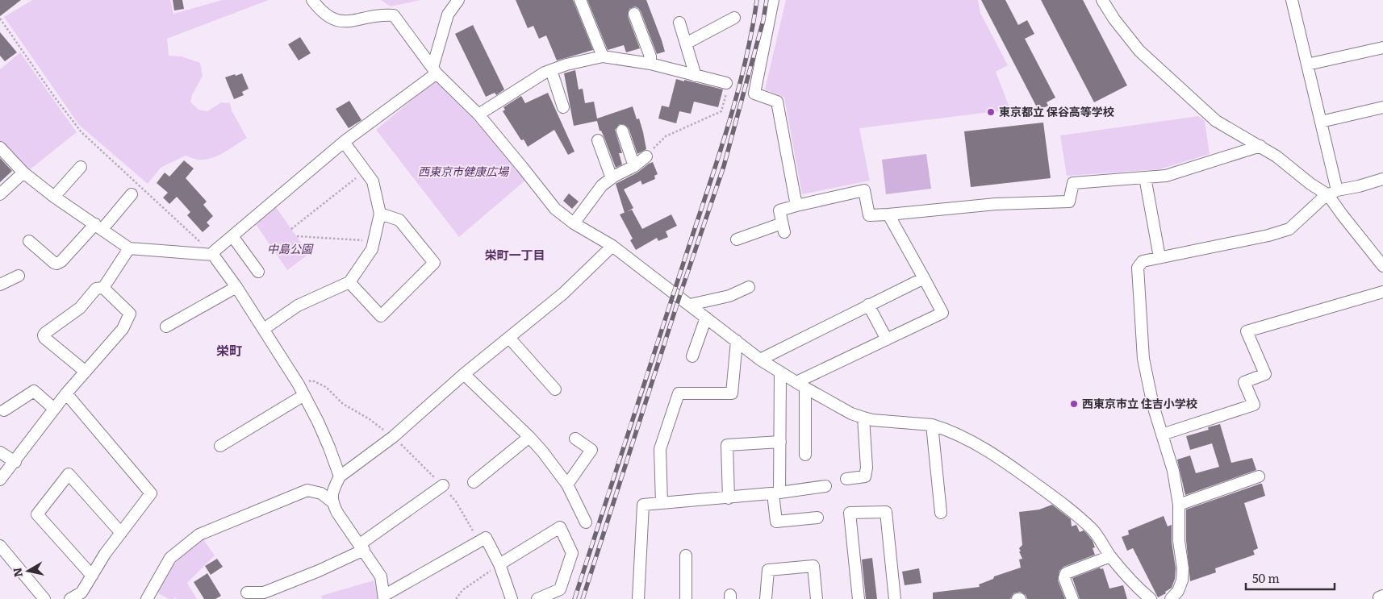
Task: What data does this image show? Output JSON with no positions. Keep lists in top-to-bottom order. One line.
{"districts":["栄町一丁目","栄町"],"parks":["西東京市健康広場","中島公園"],"places":["東京都立 保谷高等学校","西東京市立 住吉小学校"],"scale_bar":"50 m","north":"left"}
